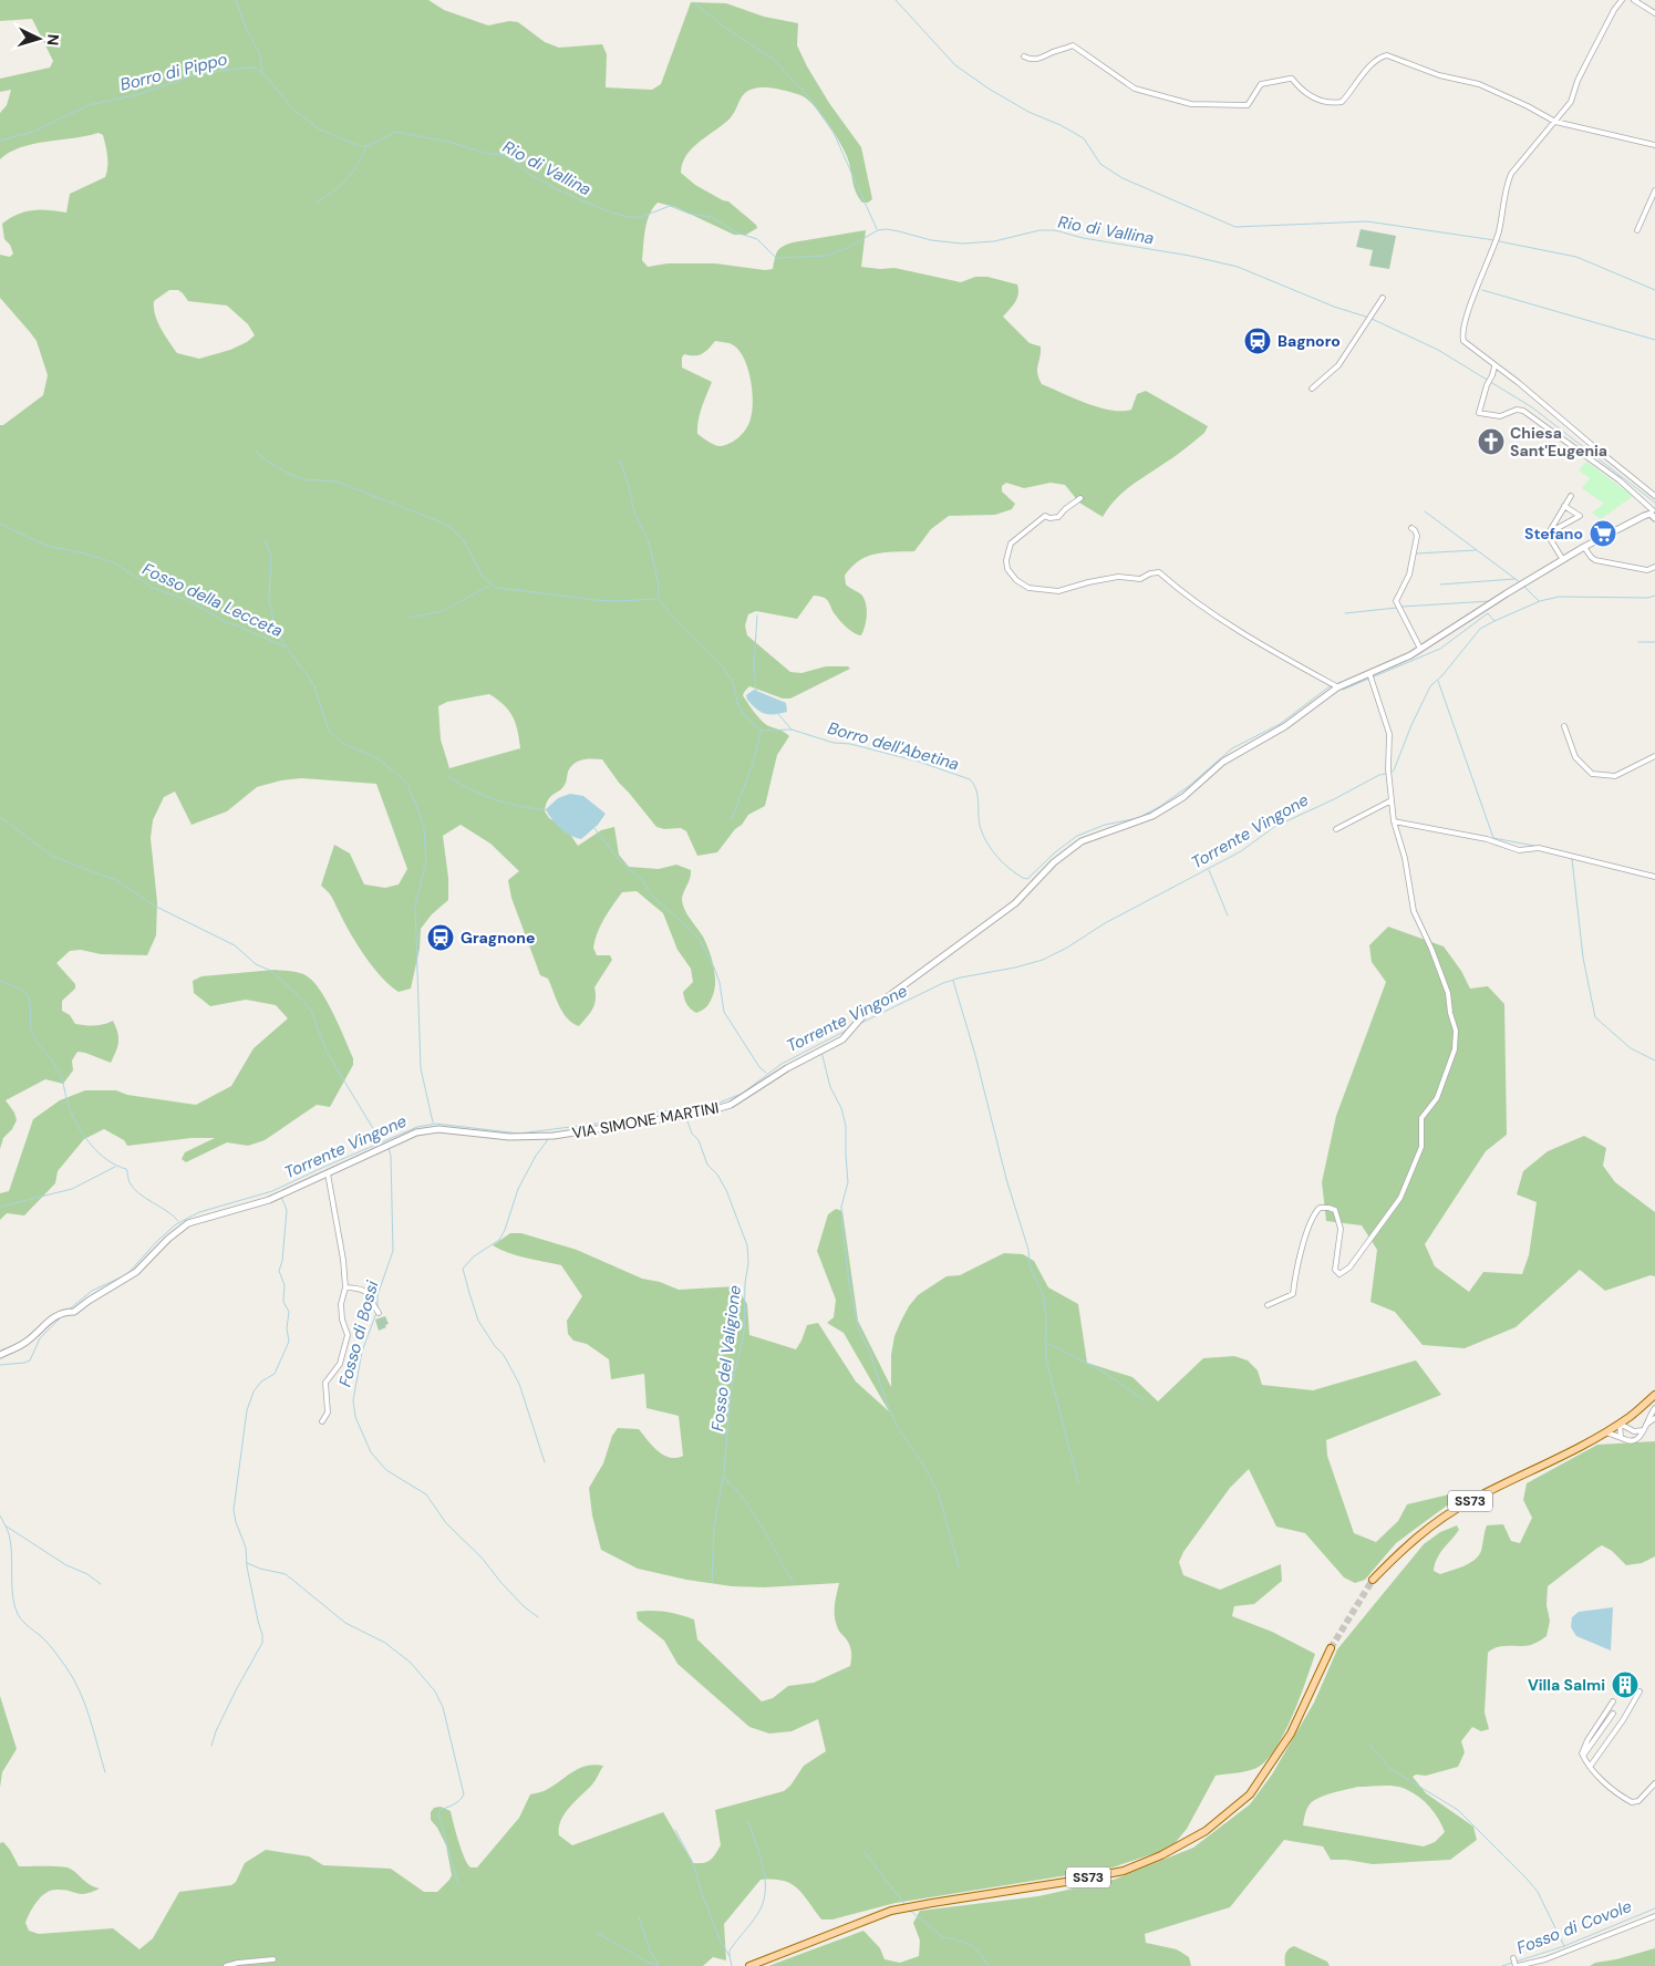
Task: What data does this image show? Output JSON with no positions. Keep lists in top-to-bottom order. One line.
{"streets":{"main road":["SS73"],"street":["VIA SIMONE MARTINI"]},"water":["Borro di Pippo","Rio di Vallina","Fosso della Lecceta","Borro dell'Abetina","Torrente Vingone","Fosso di Bossi","Fosso del Valigione","Fosso di Covole"],"places":{"station":["Bagnoro","Gragnone"],"church":["Chiesa Sant'Eugenia"],"supermarket":["Stefano"],"building":["Villa Salmi"]},"north":"right"}
